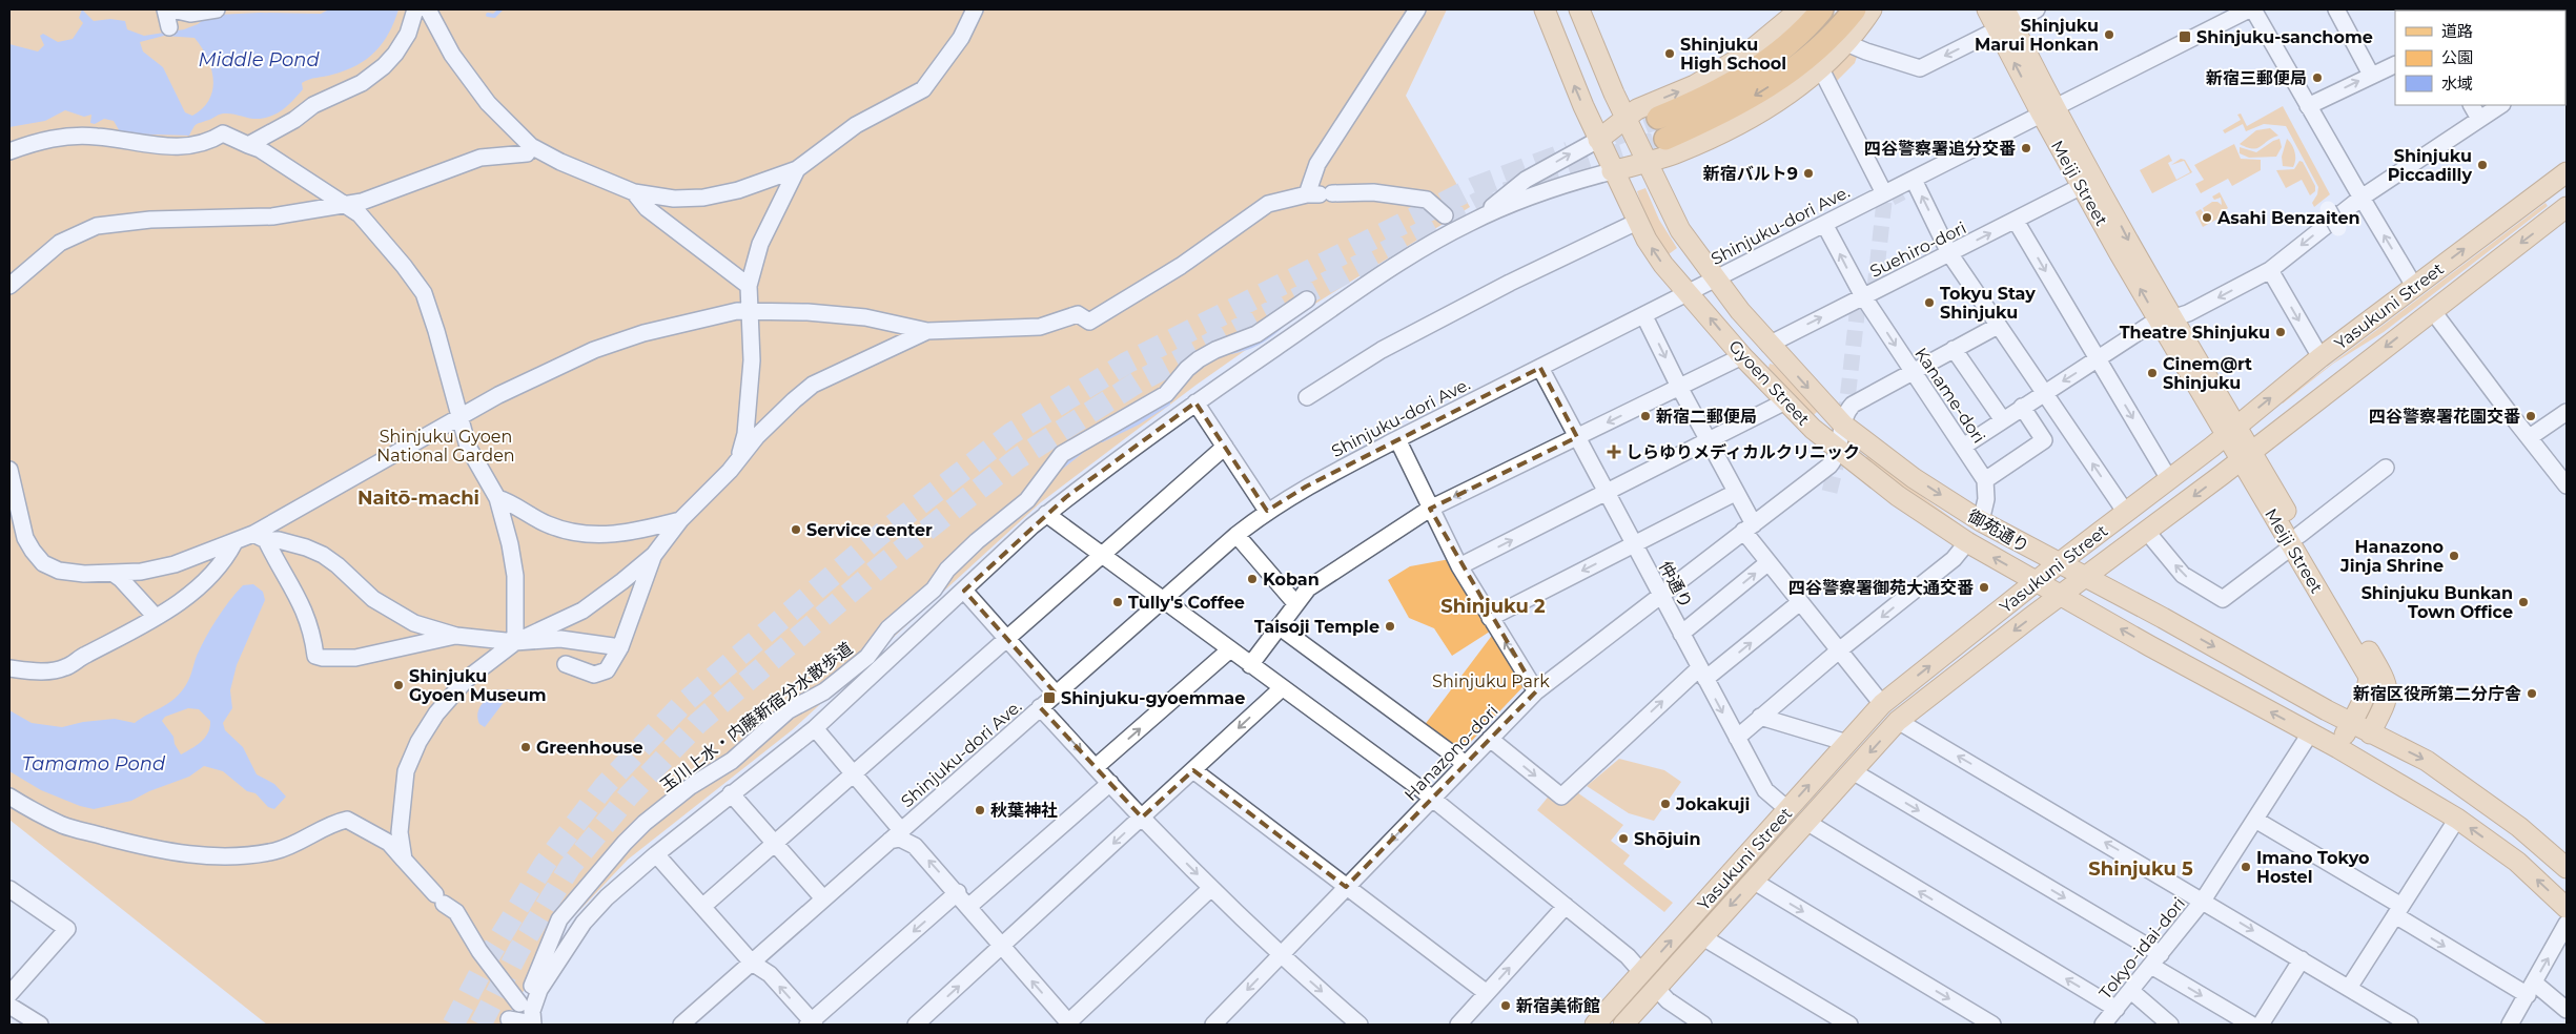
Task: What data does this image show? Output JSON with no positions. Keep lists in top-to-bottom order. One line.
{"streets":{"main road":["Meiji Street","Yasukuni Street","Gyoen Street","御苑通り"],"street":["Shinjuku-dori Ave.","Suehiro-dori","Kaname-dori","仲通り","玉川上水・内藤新宿分水散歩道","Hanazono-dori","Tokyo-idai-dori"]},"crossings":[["Meiji Street","Shinjuku-dori Ave."],["Meiji Street","Suehiro-dori"],["Meiji Street","Yasukuni Street"],["Meiji Street","御苑通り"],["Shinjuku-dori Ave.","Gyoen Street"],["Shinjuku-dori Ave.","Kaname-dori"],["Shinjuku-dori Ave.","仲通り"],["Suehiro-dori","Gyoen Street"],["Suehiro-dori","Kaname-dori"],["Suehiro-dori","御苑通り"],["Yasukuni Street","Gyoen Street"],["Yasukuni Street","御苑通り"],["Yasukuni Street","仲通り"],["Gyoen Street","御苑通り"],["Gyoen Street","Hanazono-dori"],["Kaname-dori","Hanazono-dori"],["御苑通り","Hanazono-dori"],["仲通り","Hanazono-dori"]],"one_way":["Suehiro-dori"],"districts":["Naitō-machi","Shinjuku 2","Shinjuku 5"],"water":["Middle Pond","Tamamo Pond"],"parks":["Shinjuku Gyoen National Garden","Shinjuku Park"],"places":{"other":["Shinjuku Marui Honkan","Shinjuku High School","新宿三郵便局","四谷警察署追分交番","Shinjuku Piccadilly","新宿バルト9","Asahi Benzaiten","Tokyu Stay Shinjuku","Theatre Shinjuku","Cinem@rt Shinjuku","新宿二郵便局","四谷警察署花園交番","Service center","Hanazono Jinja Shrine","Koban","四谷警察署御苑大通交番","Tully's Coffee","Shinjuku Bunkan Town Office","Taisoji Temple","Shinjuku Gyoen Museum","新宿区役所第二分庁舎","Greenhouse","Jokakuji","秋葉神社","Shōjuin","Imano Tokyo Hostel","新宿美術館"],"transit":["Shinjuku-sanchome","Shinjuku-gyoemmae"],"health":["しらゆりメディカルクリニック"]},"legend":["道路","公園","水域"]}
